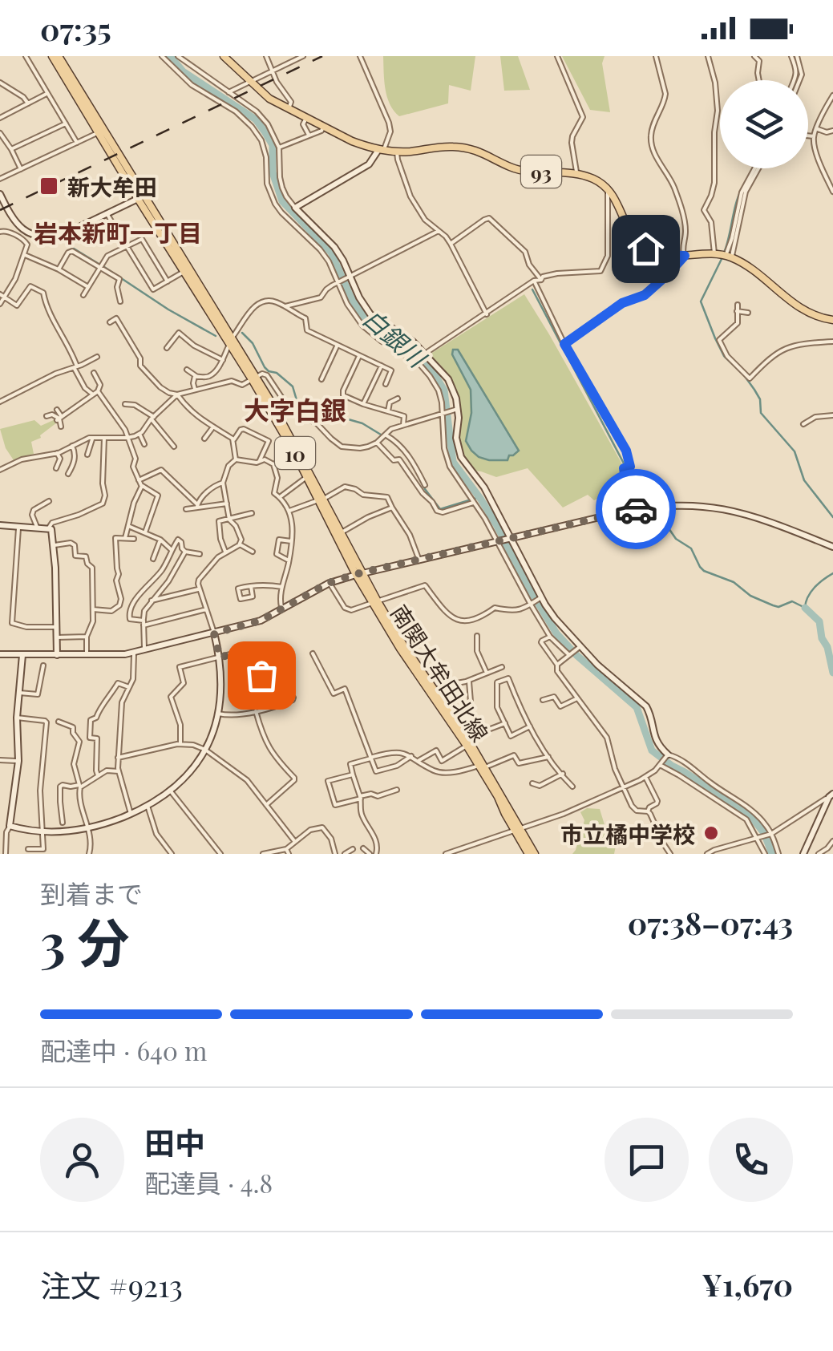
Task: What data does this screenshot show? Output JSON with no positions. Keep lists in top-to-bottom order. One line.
{"streets":{"main road":["93","10","南関大牟田北線"]},"districts":["岩本新町一丁目","大字白銀"],"water":["白銀川"],"places":{"transit":["新大牟田"],"other":["市立橘中学校"]},"page":{"status":"07:35","heading":["3 分","到着まで","07:38–07:43"],"panel":["田中","配達員 · 4.8","注文 #9213","¥1,670"],"bar":"配達中 · 640 m"}}
